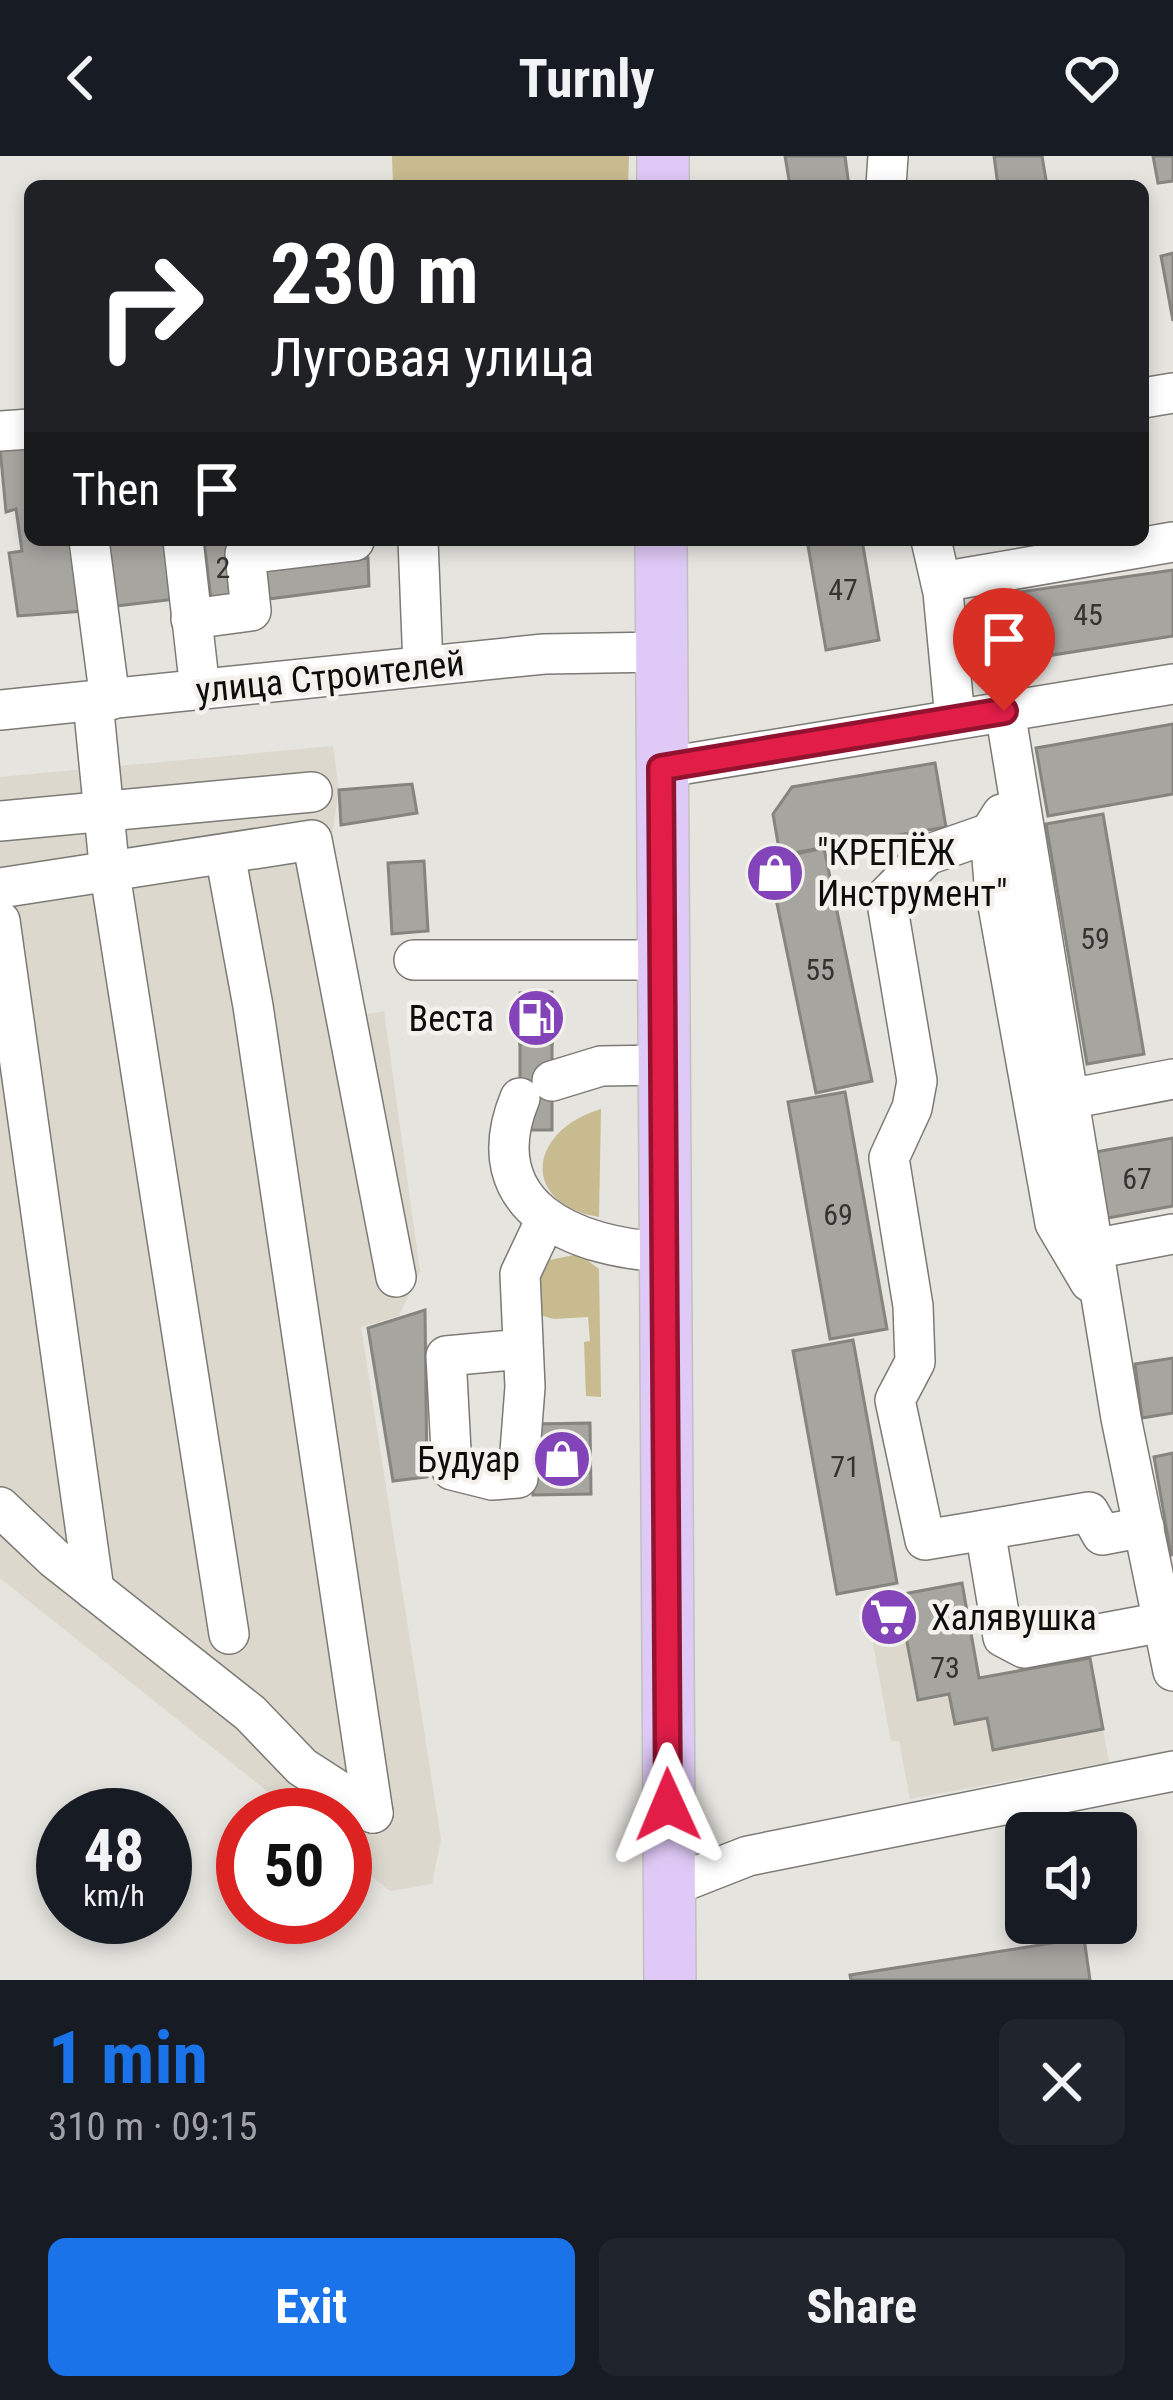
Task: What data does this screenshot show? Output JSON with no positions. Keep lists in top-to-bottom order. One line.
{"streets":{"street":["улица Строителей"]},"places":{"shop":["\"КРЕПЁЖ Инструмент\"","Будуар"],"fuel station":["Веста"],"supermarket":["Халявушка"]},"house_numbers":["2","47","45","59","55","67","69","71","73"],"page":{"header":"Turnly","turn":["230 m","Луговая улица"],"then":"Then","speed":"48 km/h","limit":"50","heading":["1 min","310 m · 09:15"],"buttons":["Exit","Share"]}}
